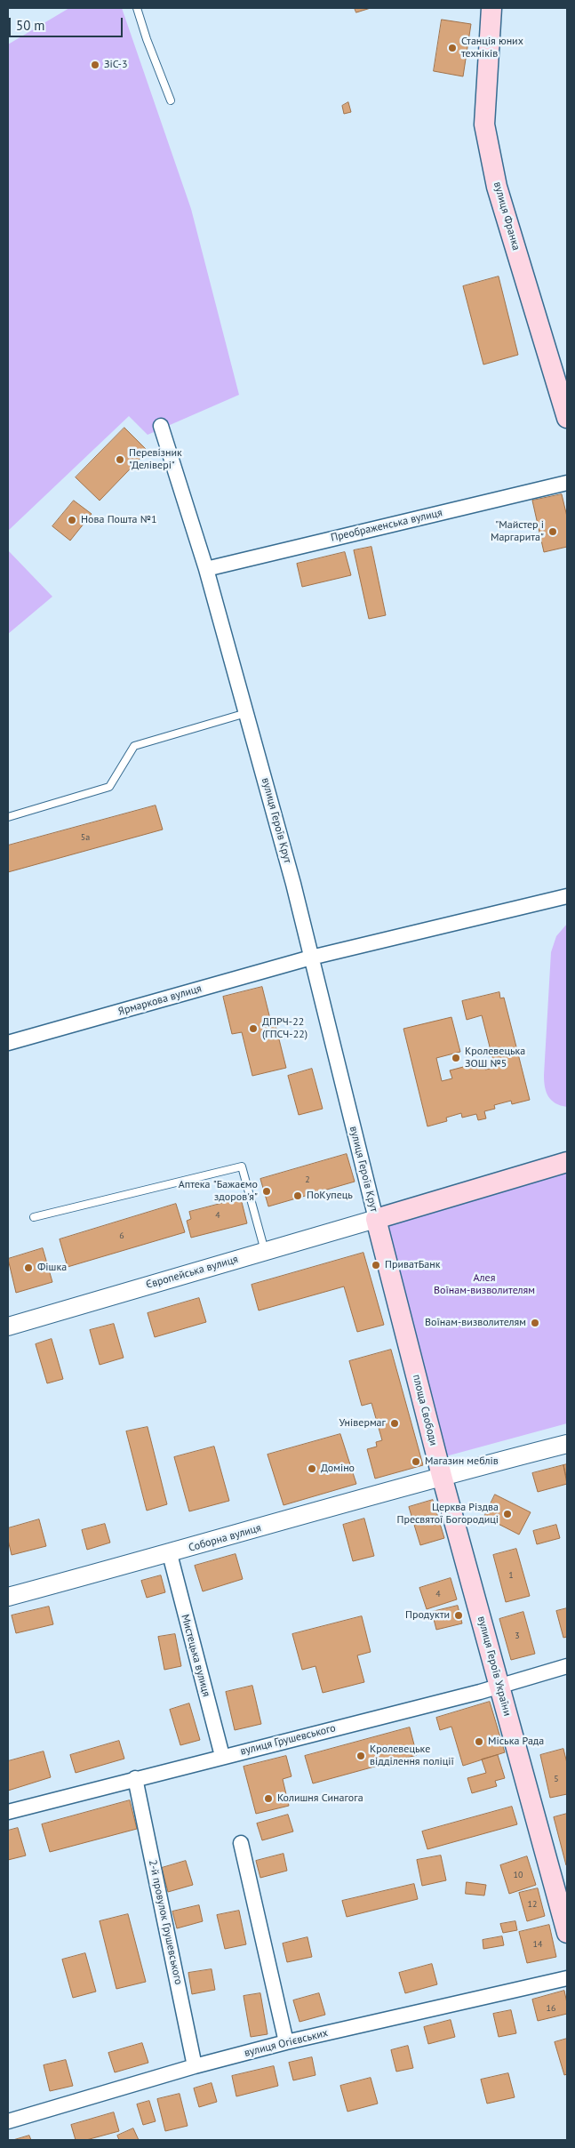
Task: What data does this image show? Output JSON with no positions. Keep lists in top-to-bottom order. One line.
{"streets":{"main road":["вулиця Франка","площа Свободи","вулиця Героїв України"],"street":["Преображенська вулиця","вулиця Героїв Крут","Ярмаркова вулиця","Європейська вулиця","Соборна вулиця","Мистецька вулиця","вулиця Грушевського","2-й провулок Грушевського","вулиця Огієвських"]},"crossings":[["Преображенська вулиця","вулиця Героїв Крут"],["вулиця Героїв Крут","Ярмаркова вулиця"],["вулиця Героїв Крут","Європейська вулиця"],["вулиця Героїв Крут","площа Свободи"],["Європейська вулиця","площа Свободи"],["площа Свободи","Соборна вулиця"],["площа Свободи","вулиця Героїв України"],["Соборна вулиця","Мистецька вулиця"],["Соборна вулиця","вулиця Героїв України"],["Мистецька вулиця","вулиця Грушевського"],["вулиця Героїв України","вулиця Грушевського"],["вулиця Грушевського","2-й провулок Грушевського"],["2-й провулок Грушевського","вулиця Огієвських"]],"parks":["Алея Воїнам-визволителям"],"places":["Станція юних техніків","ЗіС-3","Перевізник \"Делівері\"","Нова Пошта №1","\"Майстер і Маргарита\"","ДПРЧ-22 (ГПСЧ-22)","Кролевецька ЗОШ №5","Аптека \"Бажаємо здоров'я\"","ПоКупець","ПриватБанк","Фішка","Воїнам-визволителям","Універмаг","Магазин меблів","Доміно","Церква Різдва Пресвятої Богородиці","Продукти","Міська Рада","Кролевецьке відділення поліції","Колишня Синагога"],"house_numbers":["5а","2","4","6","1","4","3","5","10","12","14","16"],"scale_bar":"50 m"}
